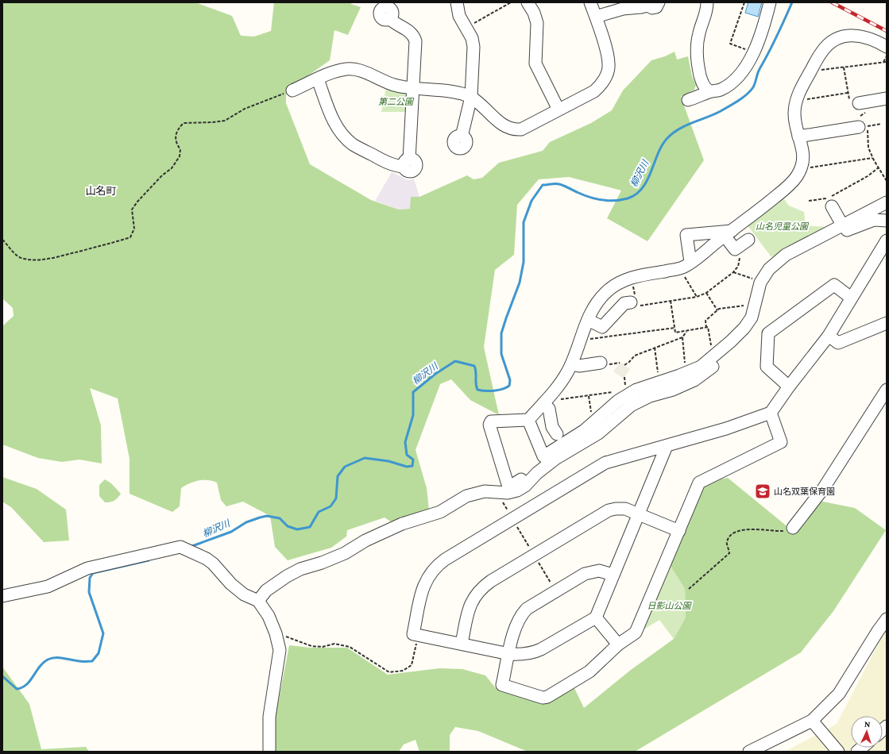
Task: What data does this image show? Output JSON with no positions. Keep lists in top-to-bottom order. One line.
{"districts":["山名町"],"water":["柳沢川"],"parks":["第二公園","山名児童公園","日影山公園"],"places":{"school or university":["山名双葉保育園"]},"north":"top"}
